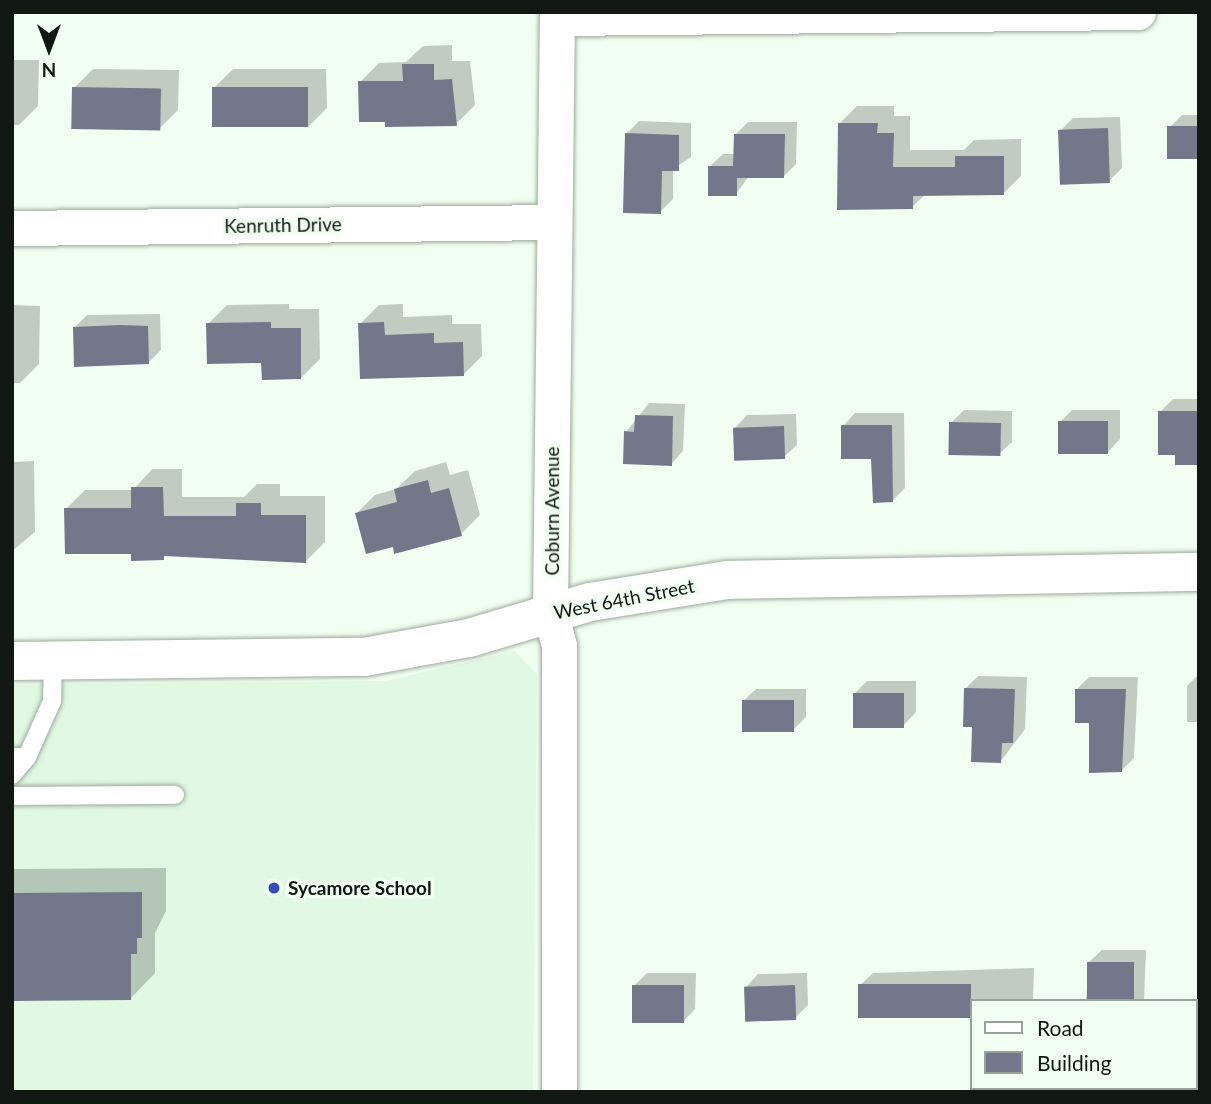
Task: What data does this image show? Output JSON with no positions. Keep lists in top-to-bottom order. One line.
{"streets":{"street":["Kenruth Drive","Coburn Avenue","West 64th Street"]},"crossings":[["Kenruth Drive","Coburn Avenue"],["Coburn Avenue","West 64th Street"]],"places":["Sycamore School"],"legend":["Road","Building"],"north":"bottom"}
